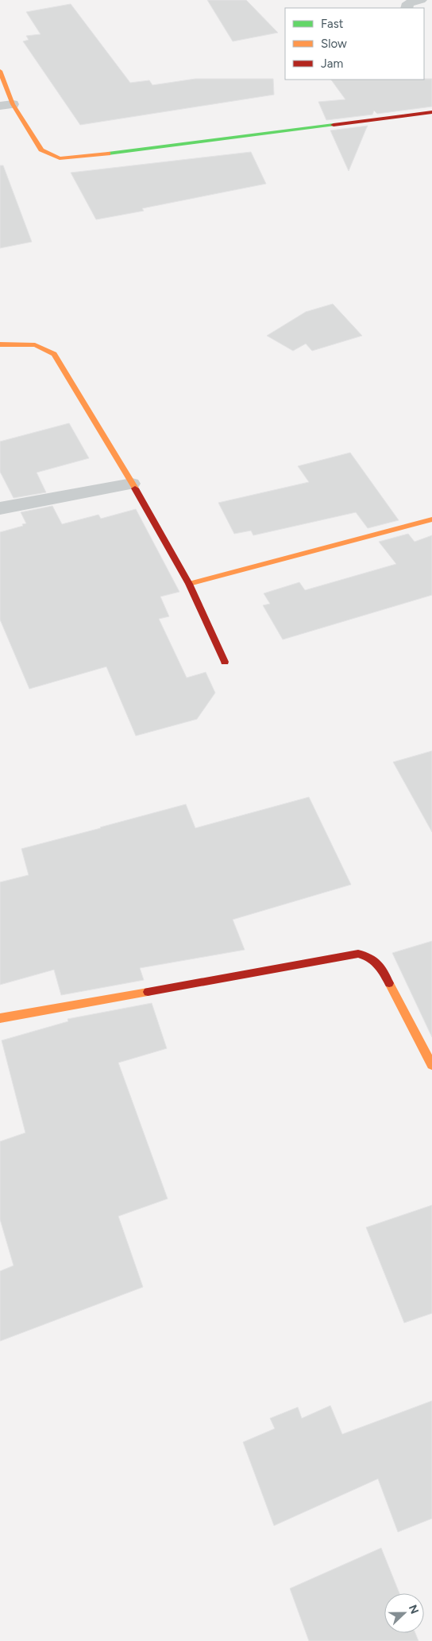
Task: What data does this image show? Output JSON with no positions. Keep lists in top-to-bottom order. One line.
{"legend":["Fast","Slow","Jam"],"north":"right"}
